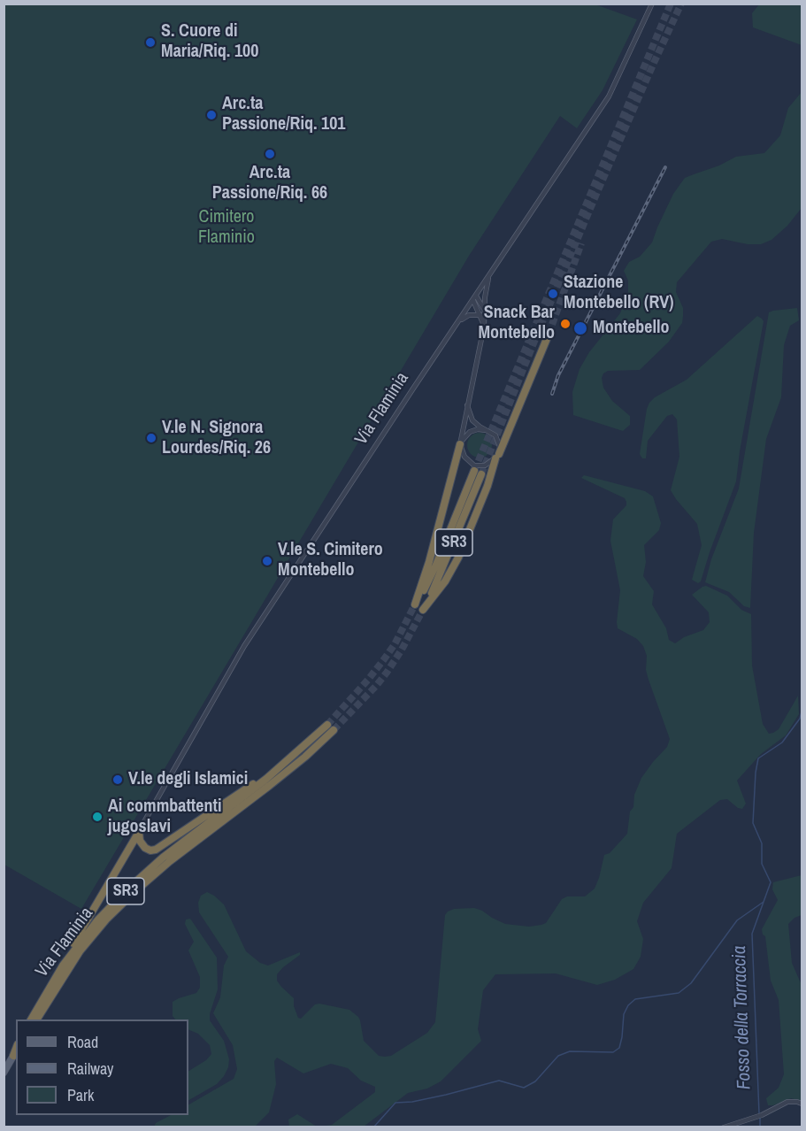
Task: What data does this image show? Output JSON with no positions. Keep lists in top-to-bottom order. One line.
{"streets":{"highway":["Via Flaminia","SR3"]},"water":["Fosso della Torraccia"],"parks":["Cimitero Flaminio"],"places":["S. Cuore di Maria/Riq. 100","Arc.ta Passione/Riq. 101","Arc.ta Passione/Riq. 66","Stazione Montebello (RV)","Snack Bar Montebello","Montebello","V.le N. Signora Lourdes/Riq. 26","V.le S. Cimitero Montebello","V.le degli Islamici","Ai commbattenti jugoslavi"],"legend":["Road","Railway","Park"]}
